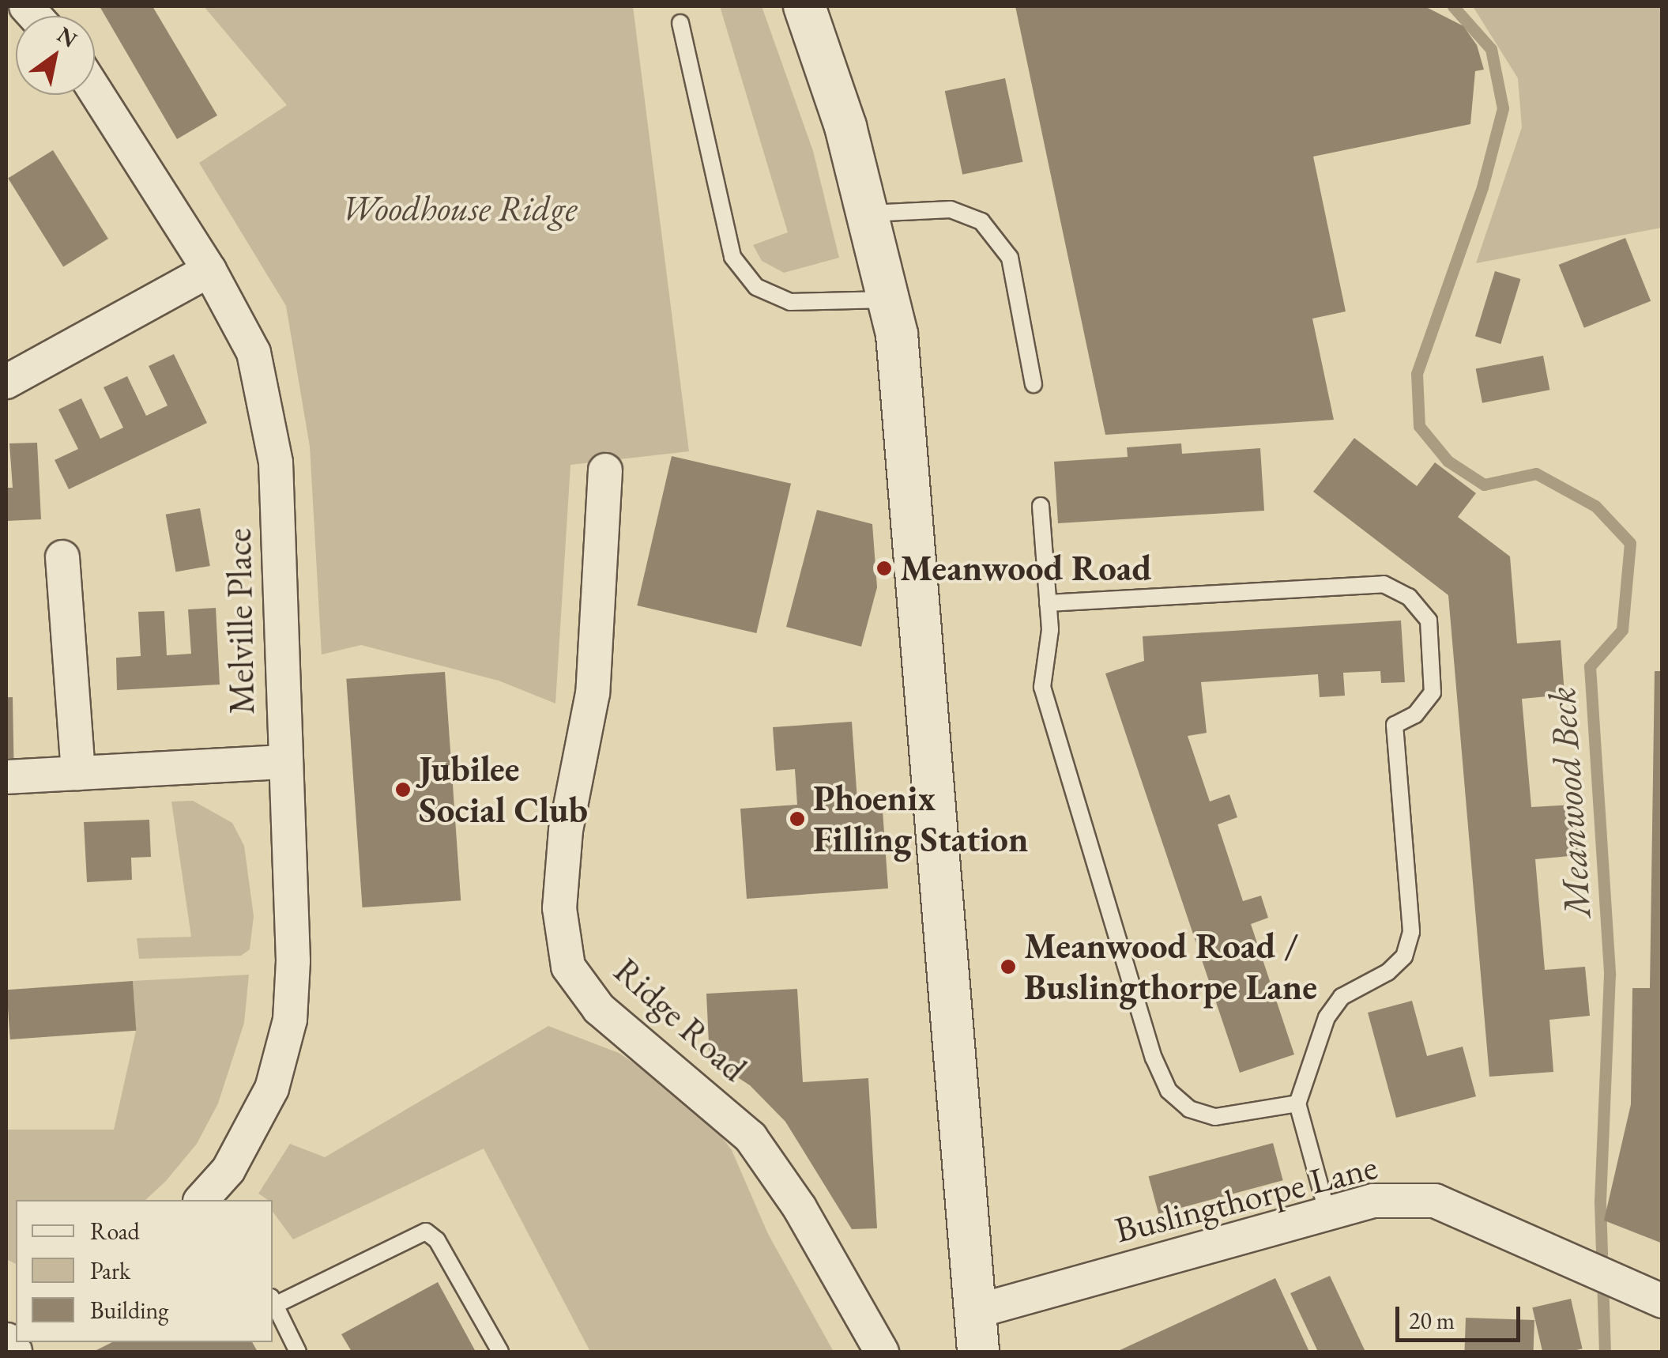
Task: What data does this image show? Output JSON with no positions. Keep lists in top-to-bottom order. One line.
{"streets":{"street":["Melville Place","Ridge Road","Buslingthorpe Lane"]},"water":["Meanwood Beck"],"parks":["Woodhouse Ridge"],"places":["Meanwood Road","Jubilee Social Club","Phoenix Filling Station","Meanwood Road / Buslingthorpe Lane"],"legend":["Road","Park","Building"],"scale_bar":"20 m","north":"top right"}
